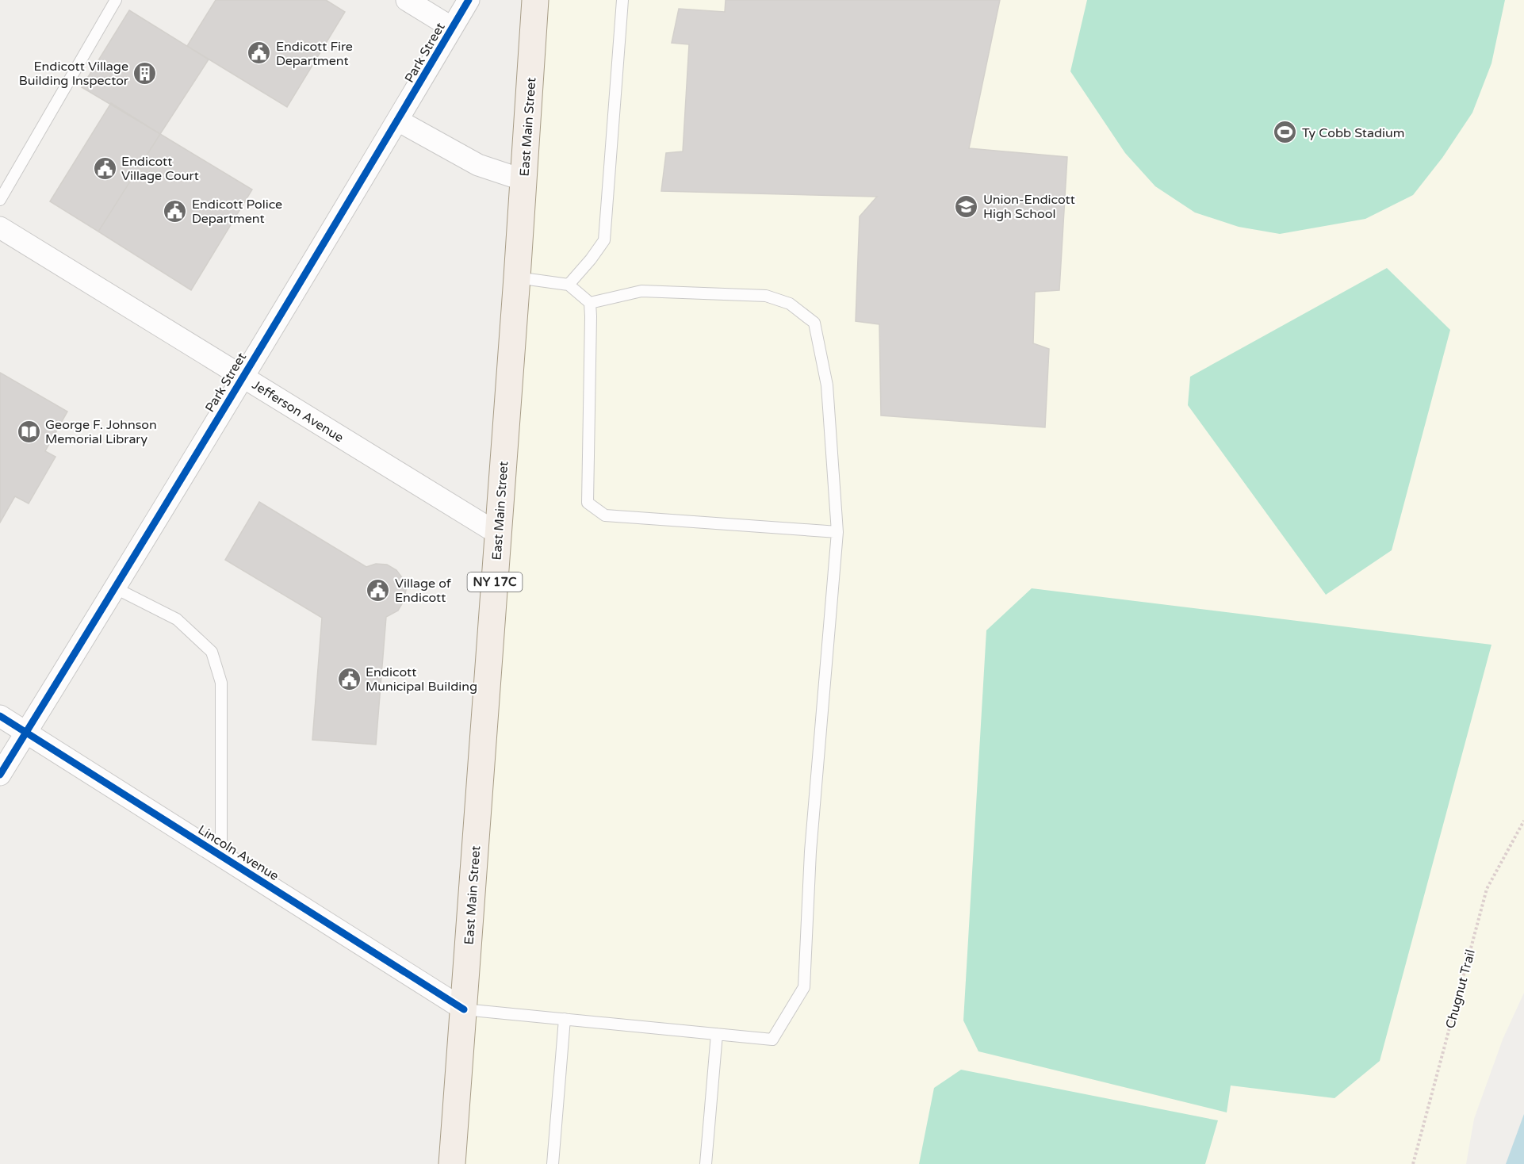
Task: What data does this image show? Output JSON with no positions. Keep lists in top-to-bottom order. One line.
{"streets":{"main road":["East Main Street","NY 17C"],"street":["Park Street","Jefferson Avenue","Lincoln Avenue"],"path":["Chugnut Trail"]},"crossings":[["Park Street","Jefferson Avenue"],["Park Street","Lincoln Avenue"],["East Main Street","Jefferson Avenue"],["East Main Street","Lincoln Avenue"]],"places":{"public building":["Endicott Fire Department","Endicott Village Court","Endicott Police Department","Village of Endicott","Endicott Municipal Building"],"building":["Endicott Village Building Inspector"],"sports":["Ty Cobb Stadium"],"school or university":["Union-Endicott High School"],"library":["George F. Johnson Memorial Library"]}}
